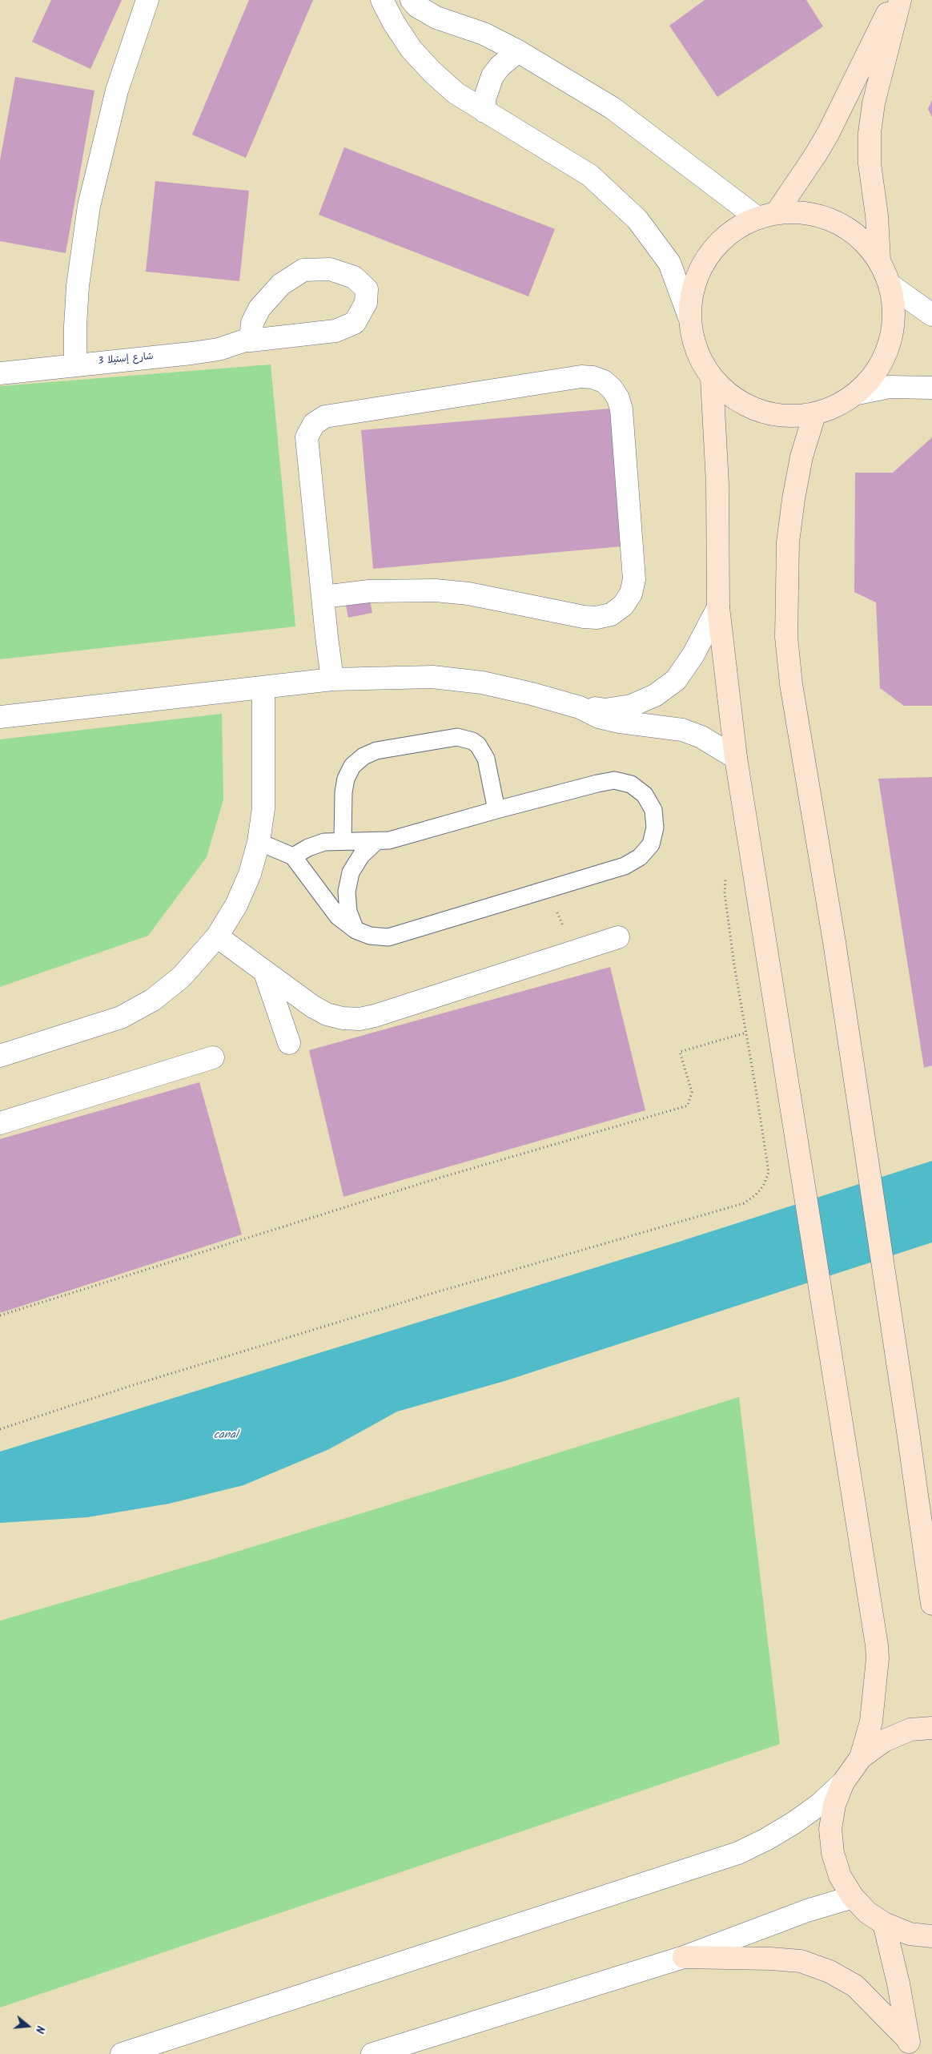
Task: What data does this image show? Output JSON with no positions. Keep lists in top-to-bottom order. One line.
{"streets":{"street":["شارع إستيلا 3"]},"water":["canal"],"north":"right"}
